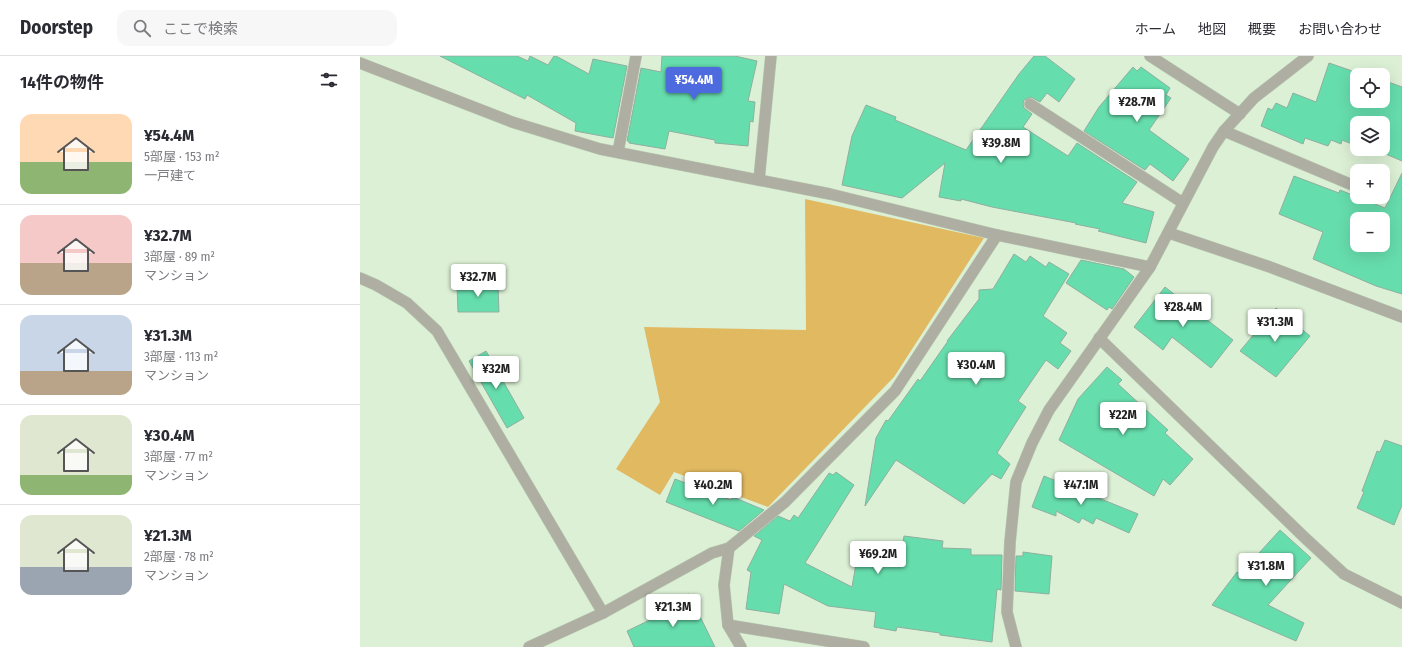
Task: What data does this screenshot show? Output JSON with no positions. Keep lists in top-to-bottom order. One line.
{"page":{"header":"Doorstep","search":"ここで検索","nav":["ホーム","地図","概要","お問い合わせ"],"heading":"14件の物件","price":["¥54.4M","¥28.7M","¥39.8M","¥32.7M","¥28.4M","¥31.3M","¥30.4M","¥32M","¥22M","¥40.2M","¥47.1M","¥69.2M","¥31.8M","¥21.3M"],"map_buttons":["+","−"],"list":[{"name":"¥54.4M","note":"5部屋 · 153 m² · 一戸建て"},{"name":"¥32.7M","note":"3部屋 · 89 m² · マンション"},{"name":"¥31.3M","note":"3部屋 · 113 m² · マンション"},{"name":"¥30.4M","note":"3部屋 · 77 m² · マンション"},{"name":"¥21.3M","note":"2部屋 · 78 m² · マンション"}]}}
